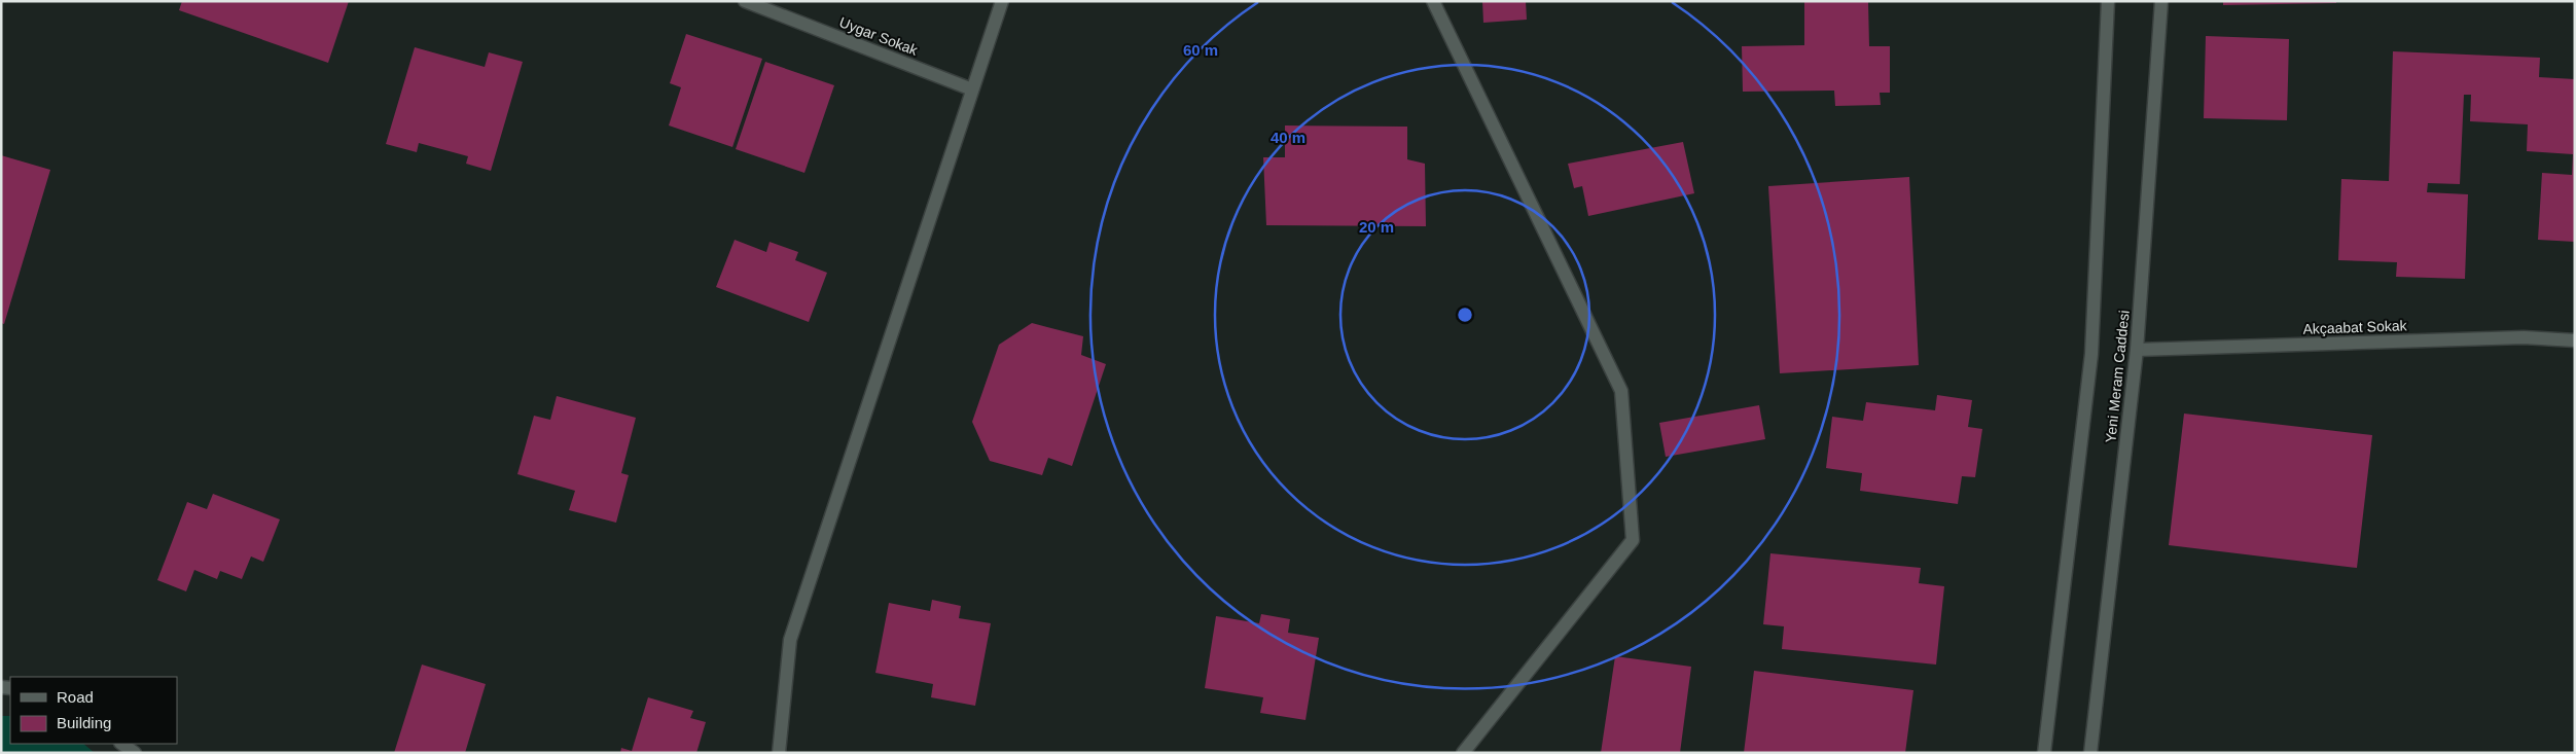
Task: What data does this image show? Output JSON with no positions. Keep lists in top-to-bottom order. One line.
{"streets":{"street":["Uygar Sokak","Akçaabat Sokak","Yeni Meram Caddesi"]},"crossings":[["Akçaabat Sokak","Yeni Meram Caddesi"]],"legend":["Road","Building"],"rings":["60 m","40 m","20 m"]}
